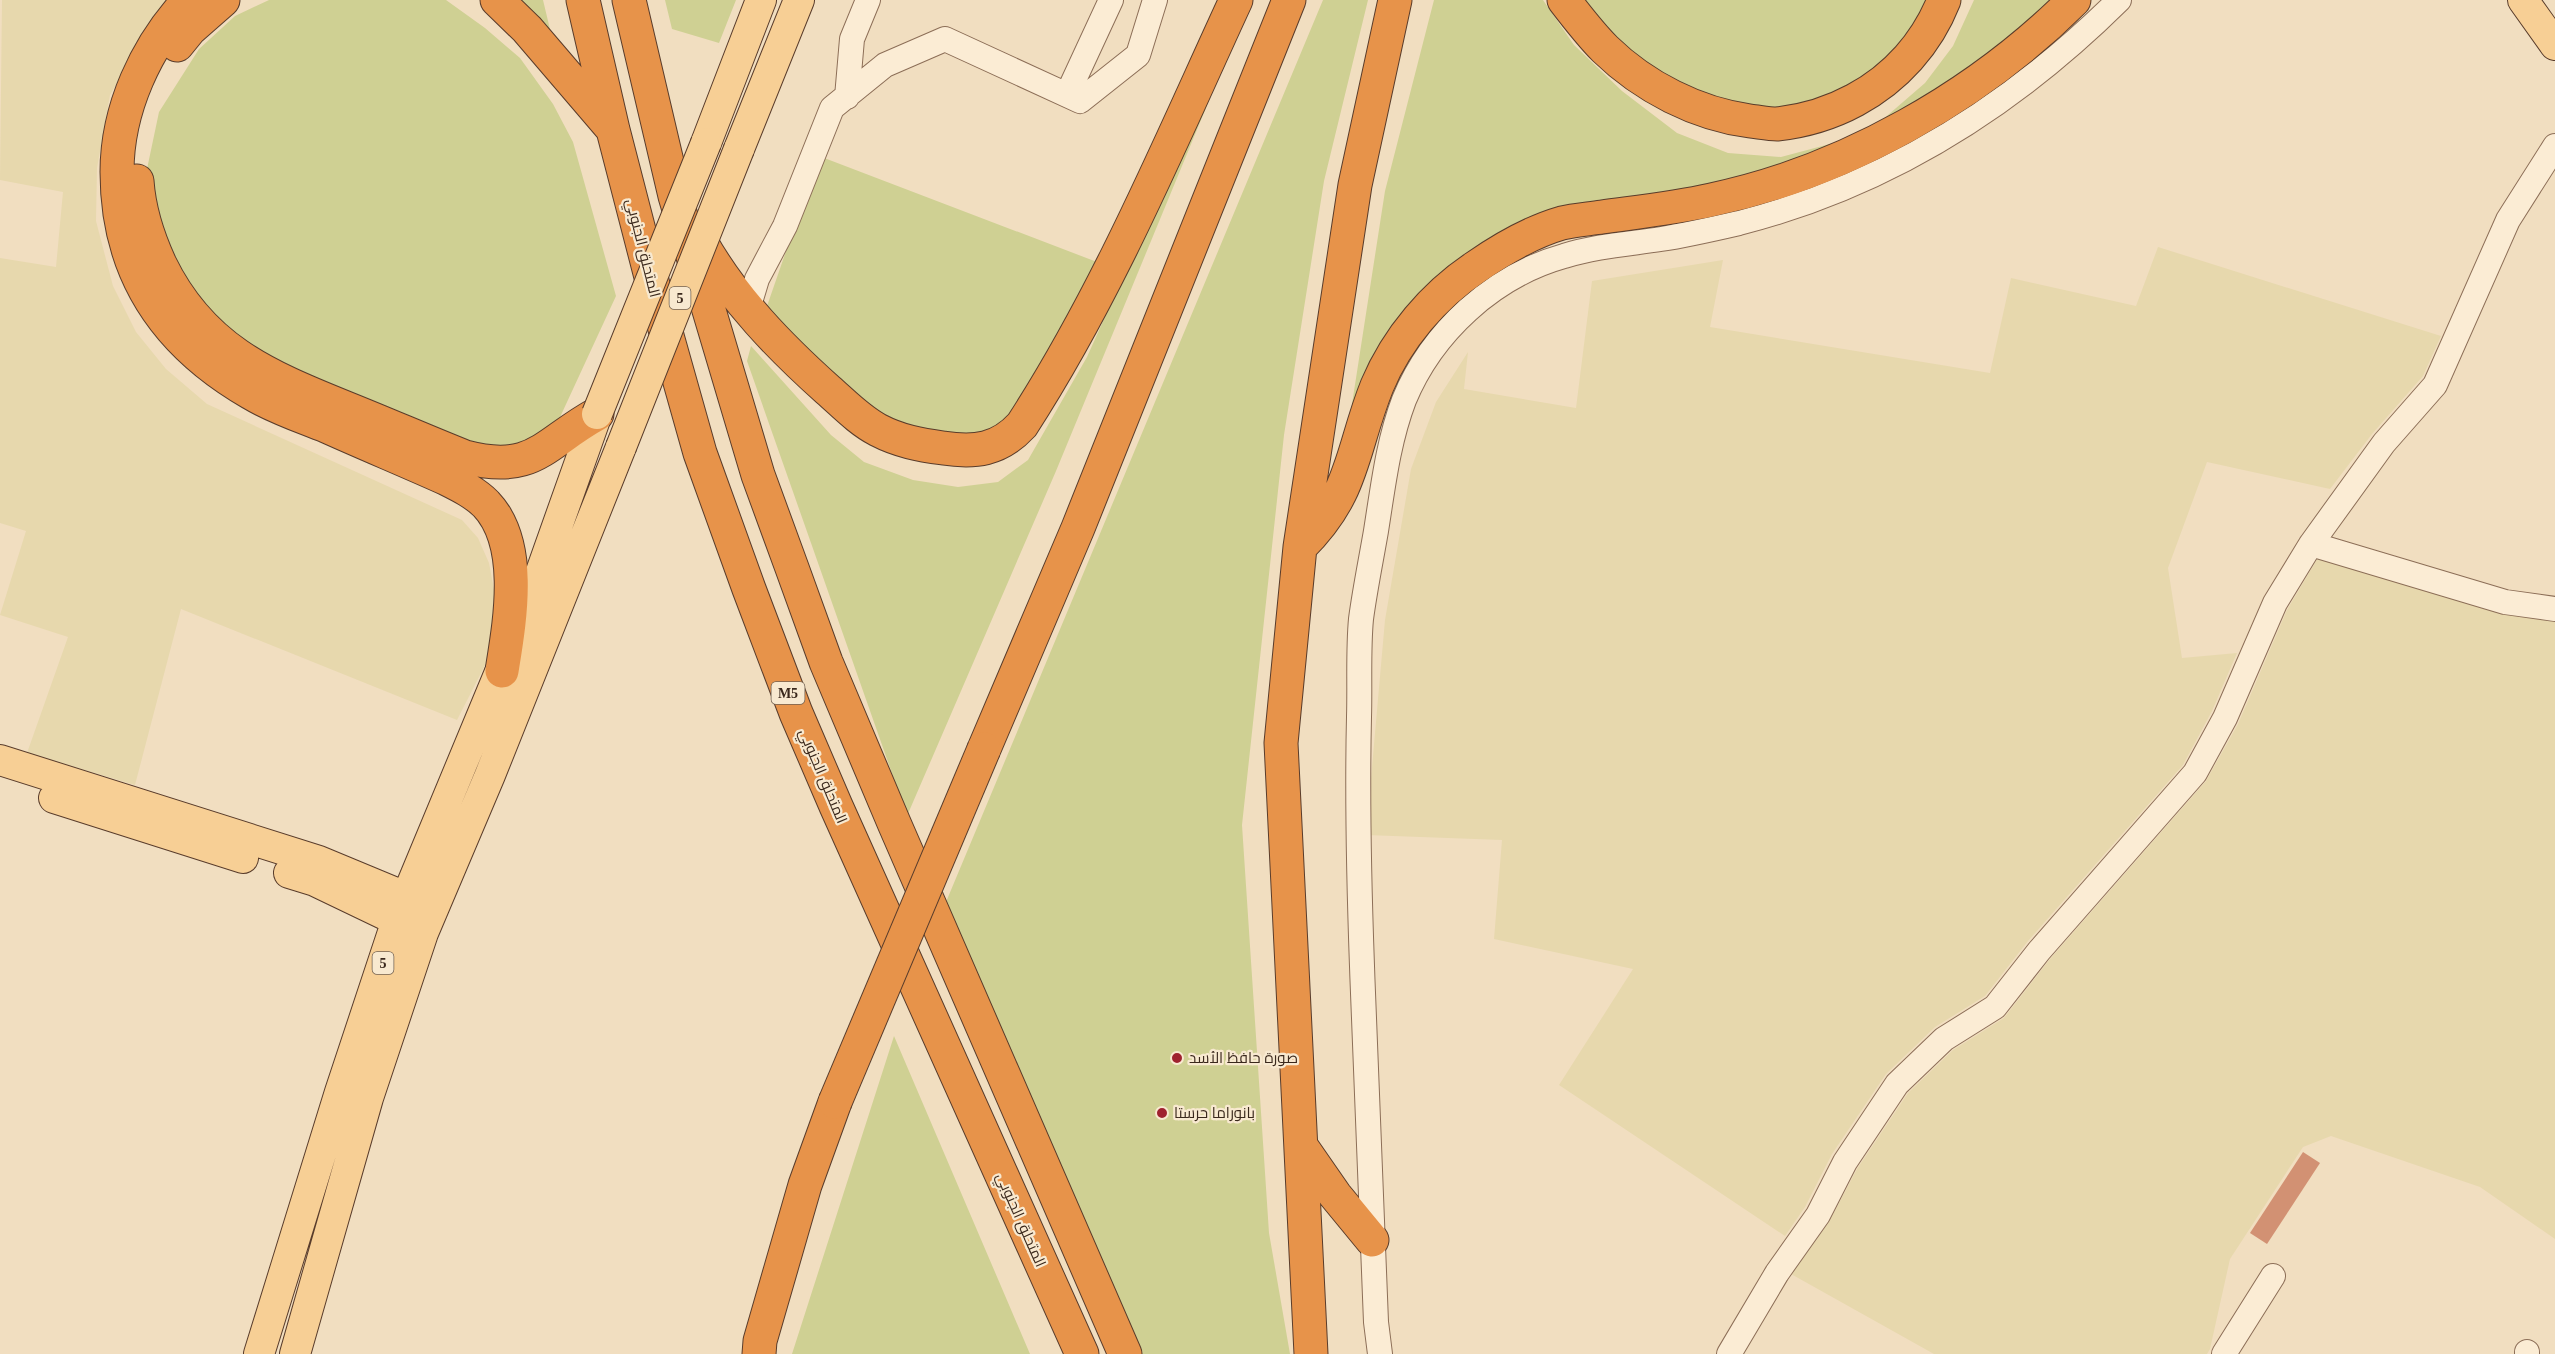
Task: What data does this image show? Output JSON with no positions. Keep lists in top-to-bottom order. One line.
{"streets":{"highway":["المتحلق الجنوبي","M5"],"main road":["5"]},"places":["صورة حافظ الأسد","بانوراما حرستا"]}
